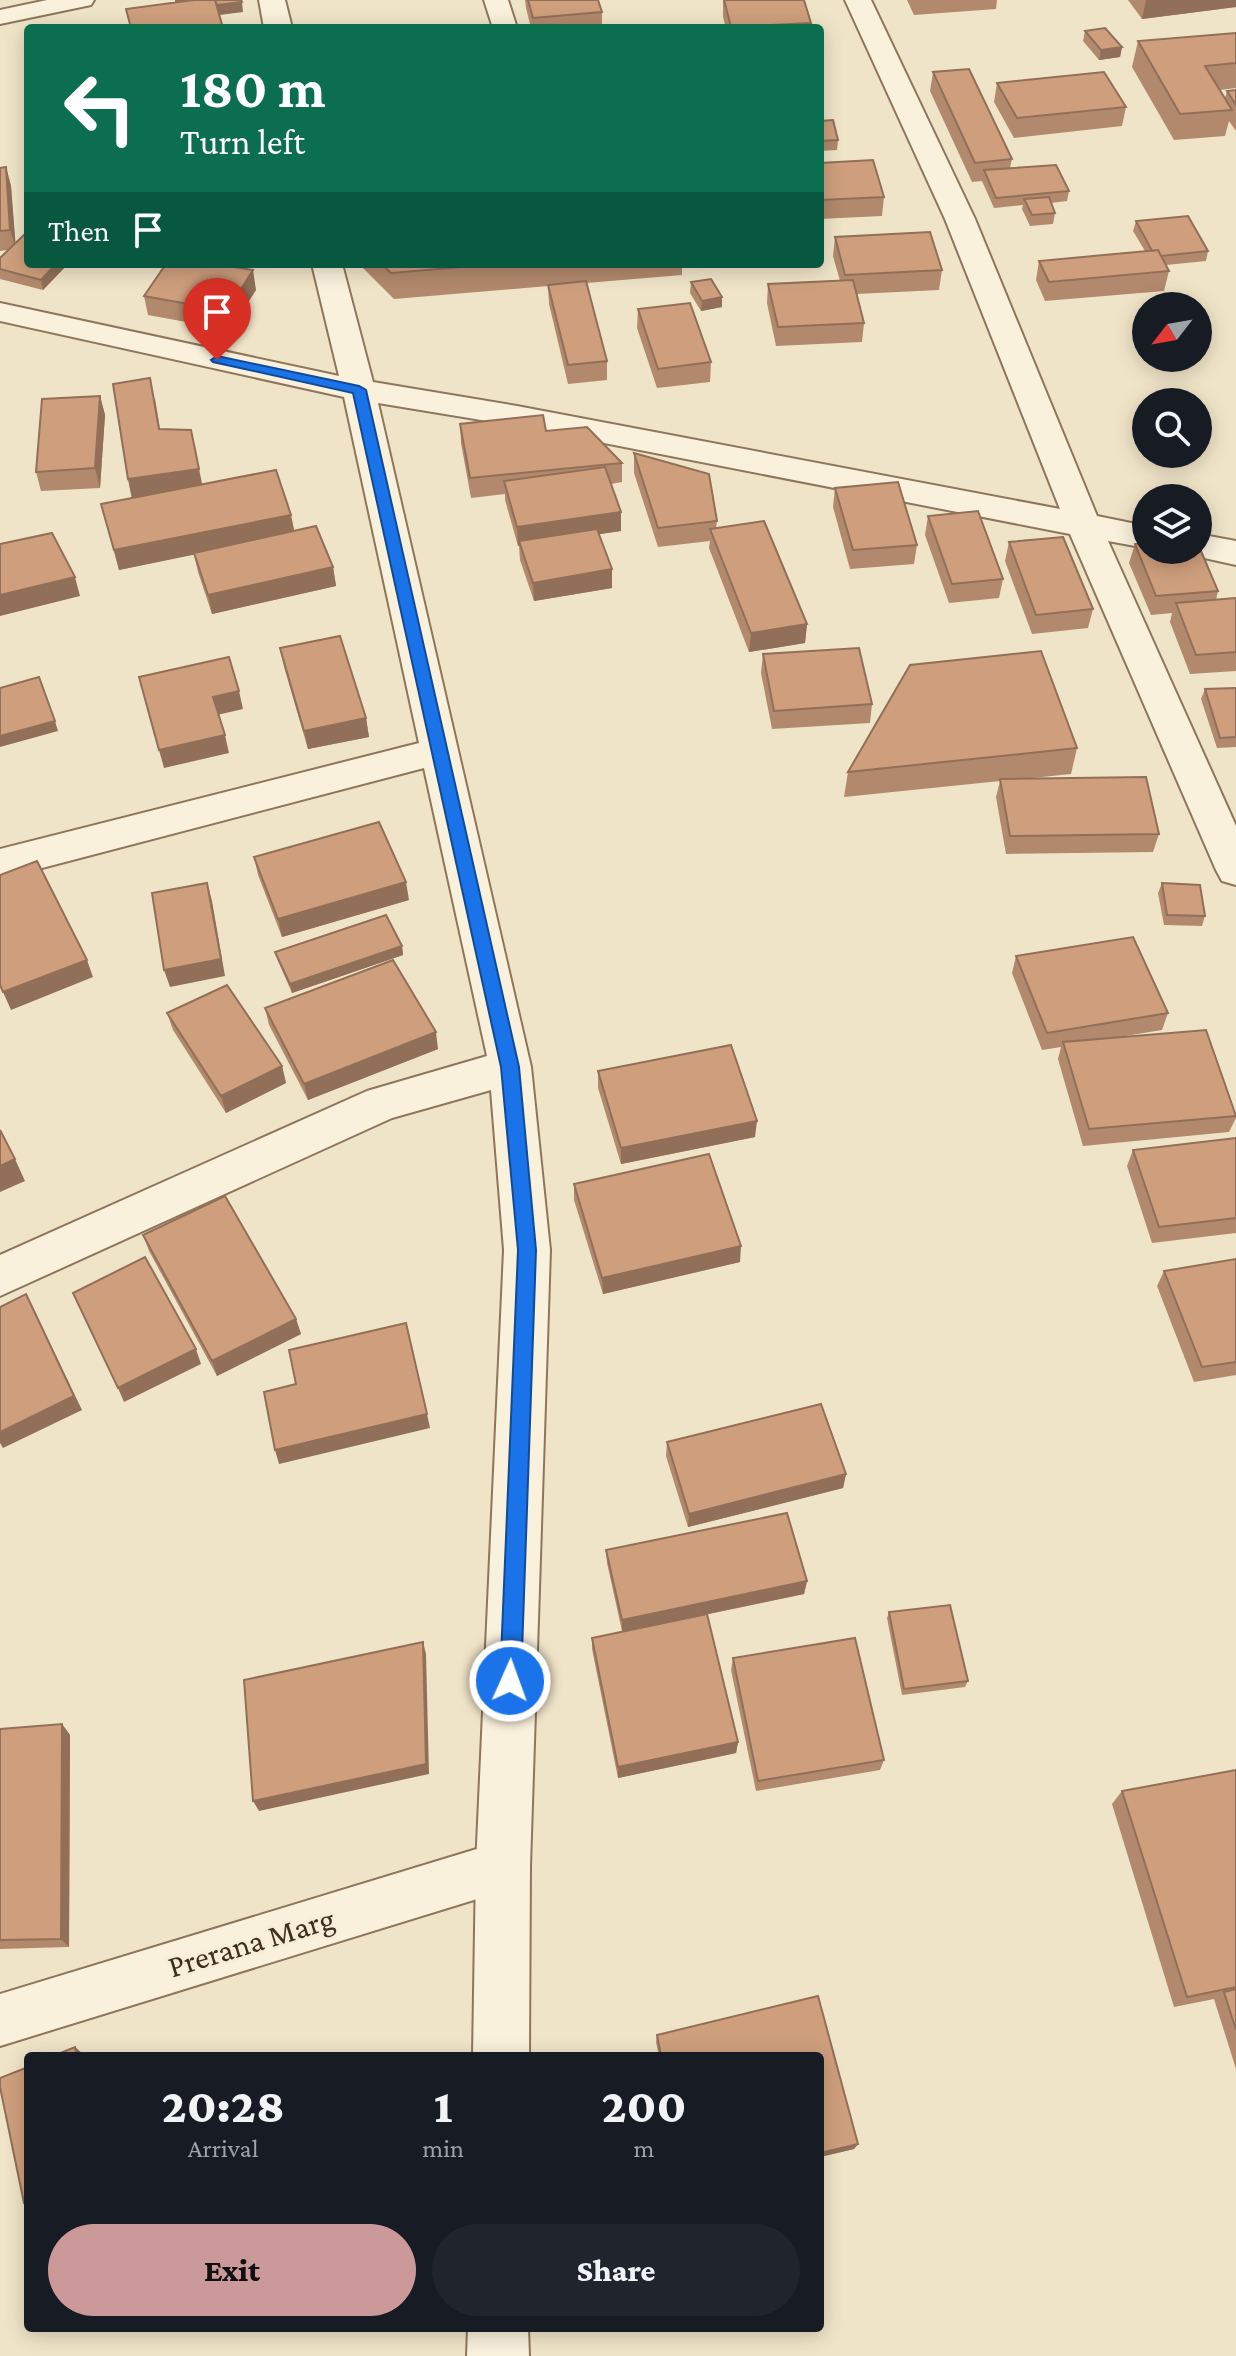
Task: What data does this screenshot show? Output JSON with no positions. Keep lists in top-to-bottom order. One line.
{"streets":{"lane":["Prerana Marg"]},"north":"bottom left","page":{"turn":["180 m","Turn left"],"then":"Then","eta":["20:28","Arrival","1","min","200","m"],"buttons":["Exit","Share"]}}
